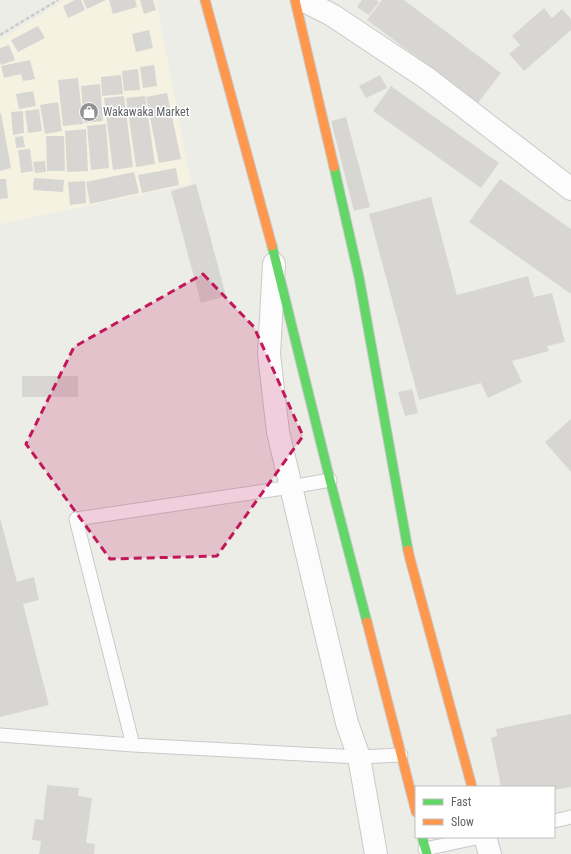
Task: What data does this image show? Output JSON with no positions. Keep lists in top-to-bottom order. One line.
{"places":{"shop":["Wakawaka Market"]},"legend":["Fast","Slow"]}
